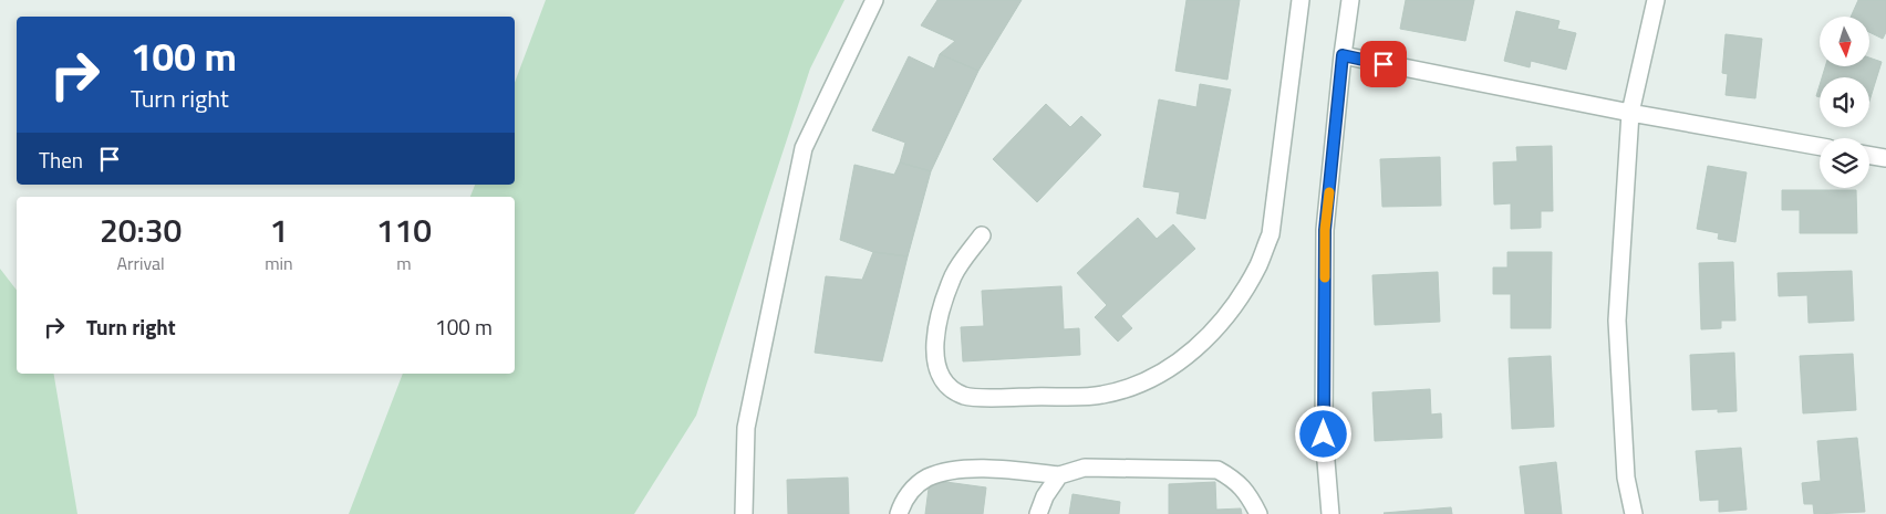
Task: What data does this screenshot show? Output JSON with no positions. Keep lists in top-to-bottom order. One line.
{"north":"bottom","page":{"turn":["100 m","Turn right"],"then":"Then","eta":["20:30","Arrival","1","min","110","m"],"list":[{"name":"Turn right","value":"100 m"}]}}
